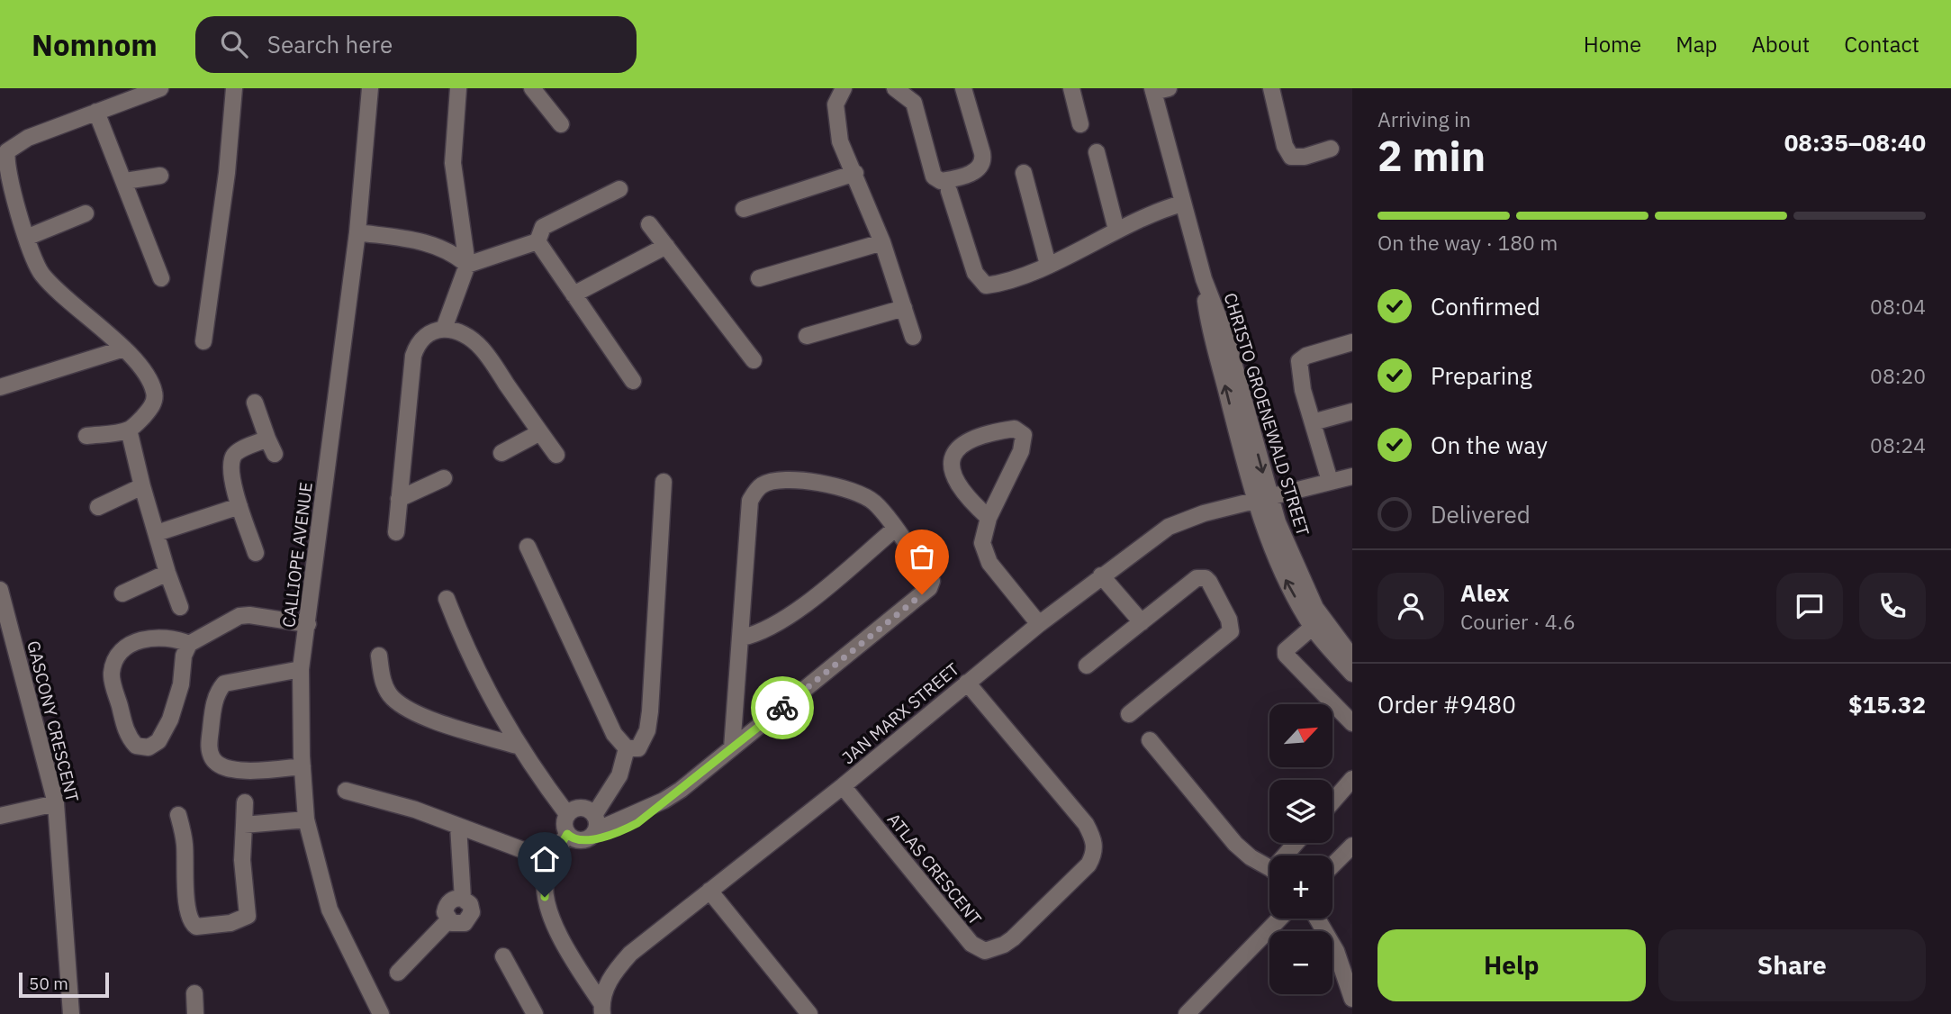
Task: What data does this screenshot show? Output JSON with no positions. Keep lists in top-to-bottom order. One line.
{"streets":{"street":["CHRISTO GROENEWALD STREET","CALLIOPE AVENUE","JAN MARX STREET","GASCONY CRESCENT","ATLAS CRESCENT"]},"crossings":[["CHRISTO GROENEWALD STREET","JAN MARX STREET"],["JAN MARX STREET","ATLAS CRESCENT"]],"scale_bar":"50 m","north":"top right","page":{"header":"Nomnom","search":"Search here","nav":["Home","Map","About","Contact"],"heading":["2 min","Arriving in","08:35–08:40"],"panel":["Alex","Courier · 4.6","Order #9480","$15.32"],"bar":"On the way · 180 m","list":[["Confirmed","08:04"],["Preparing","08:20"],["On the way","08:24"],"Delivered"],"map_buttons":["+","−"],"buttons":["Help","Share"],"scale":"50 m"}}
